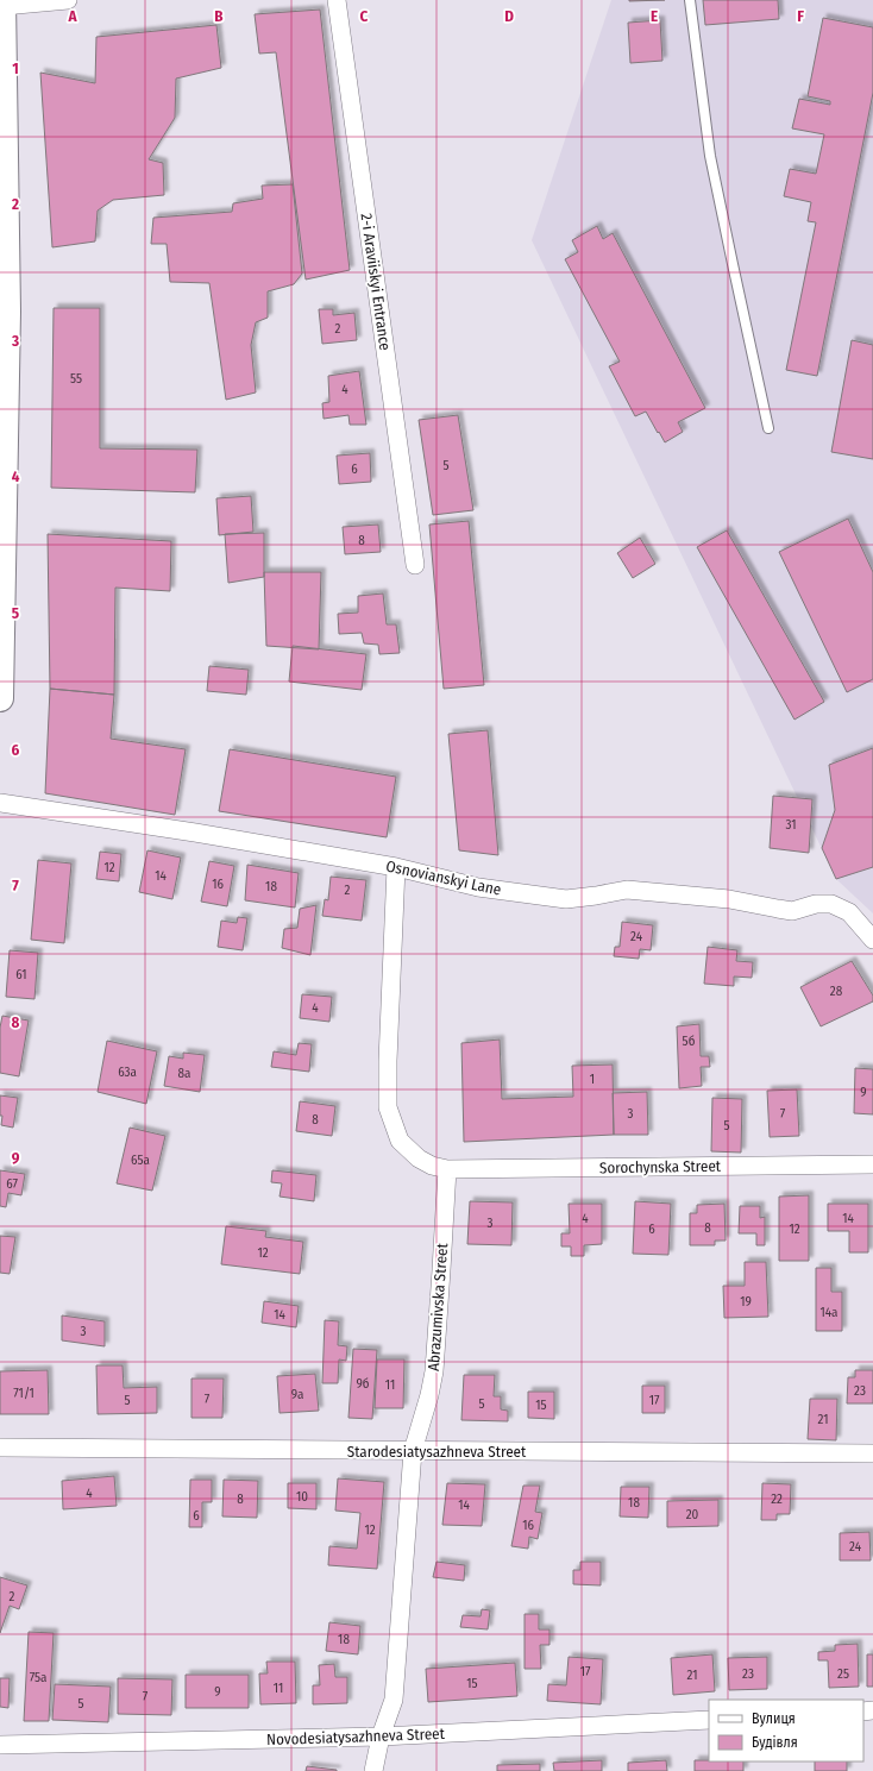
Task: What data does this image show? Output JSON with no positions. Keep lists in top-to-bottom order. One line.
{"streets":{"street":["2-i Araviiskyi Entrance","Osnovianskyi Lane","Sorochynska Street","Abrazumivska Street","Starodesiatysazhneva Street","Novodesiatysazhneva Street"]},"crossings":[["Sorochynska Street","Abrazumivska Street"],["Abrazumivska Street","Starodesiatysazhneva Street"],["Abrazumivska Street","Novodesiatysazhneva Street"]],"house_numbers":["2","55","4","5","6","8","31","12","14","16","18","2","24","61","28","4","5б","63а","8а","1","9","3","7","8","5","65а","67","4","14","3","8","6","12","12","19","14а","14","3","9б","11","23","71/1","9а","7","5","17","5","15","21","4","10","8","22","18","14","20","6","16","12","24","2","18","17","23","25","21","75а","15","11","9","7","5"],"legend":["Вулиця","Будівля"],"grid":{"columns":["A","B","C","D","E","F"],"rows":["1","2","3","4","5","6","7","8","9"]}}
